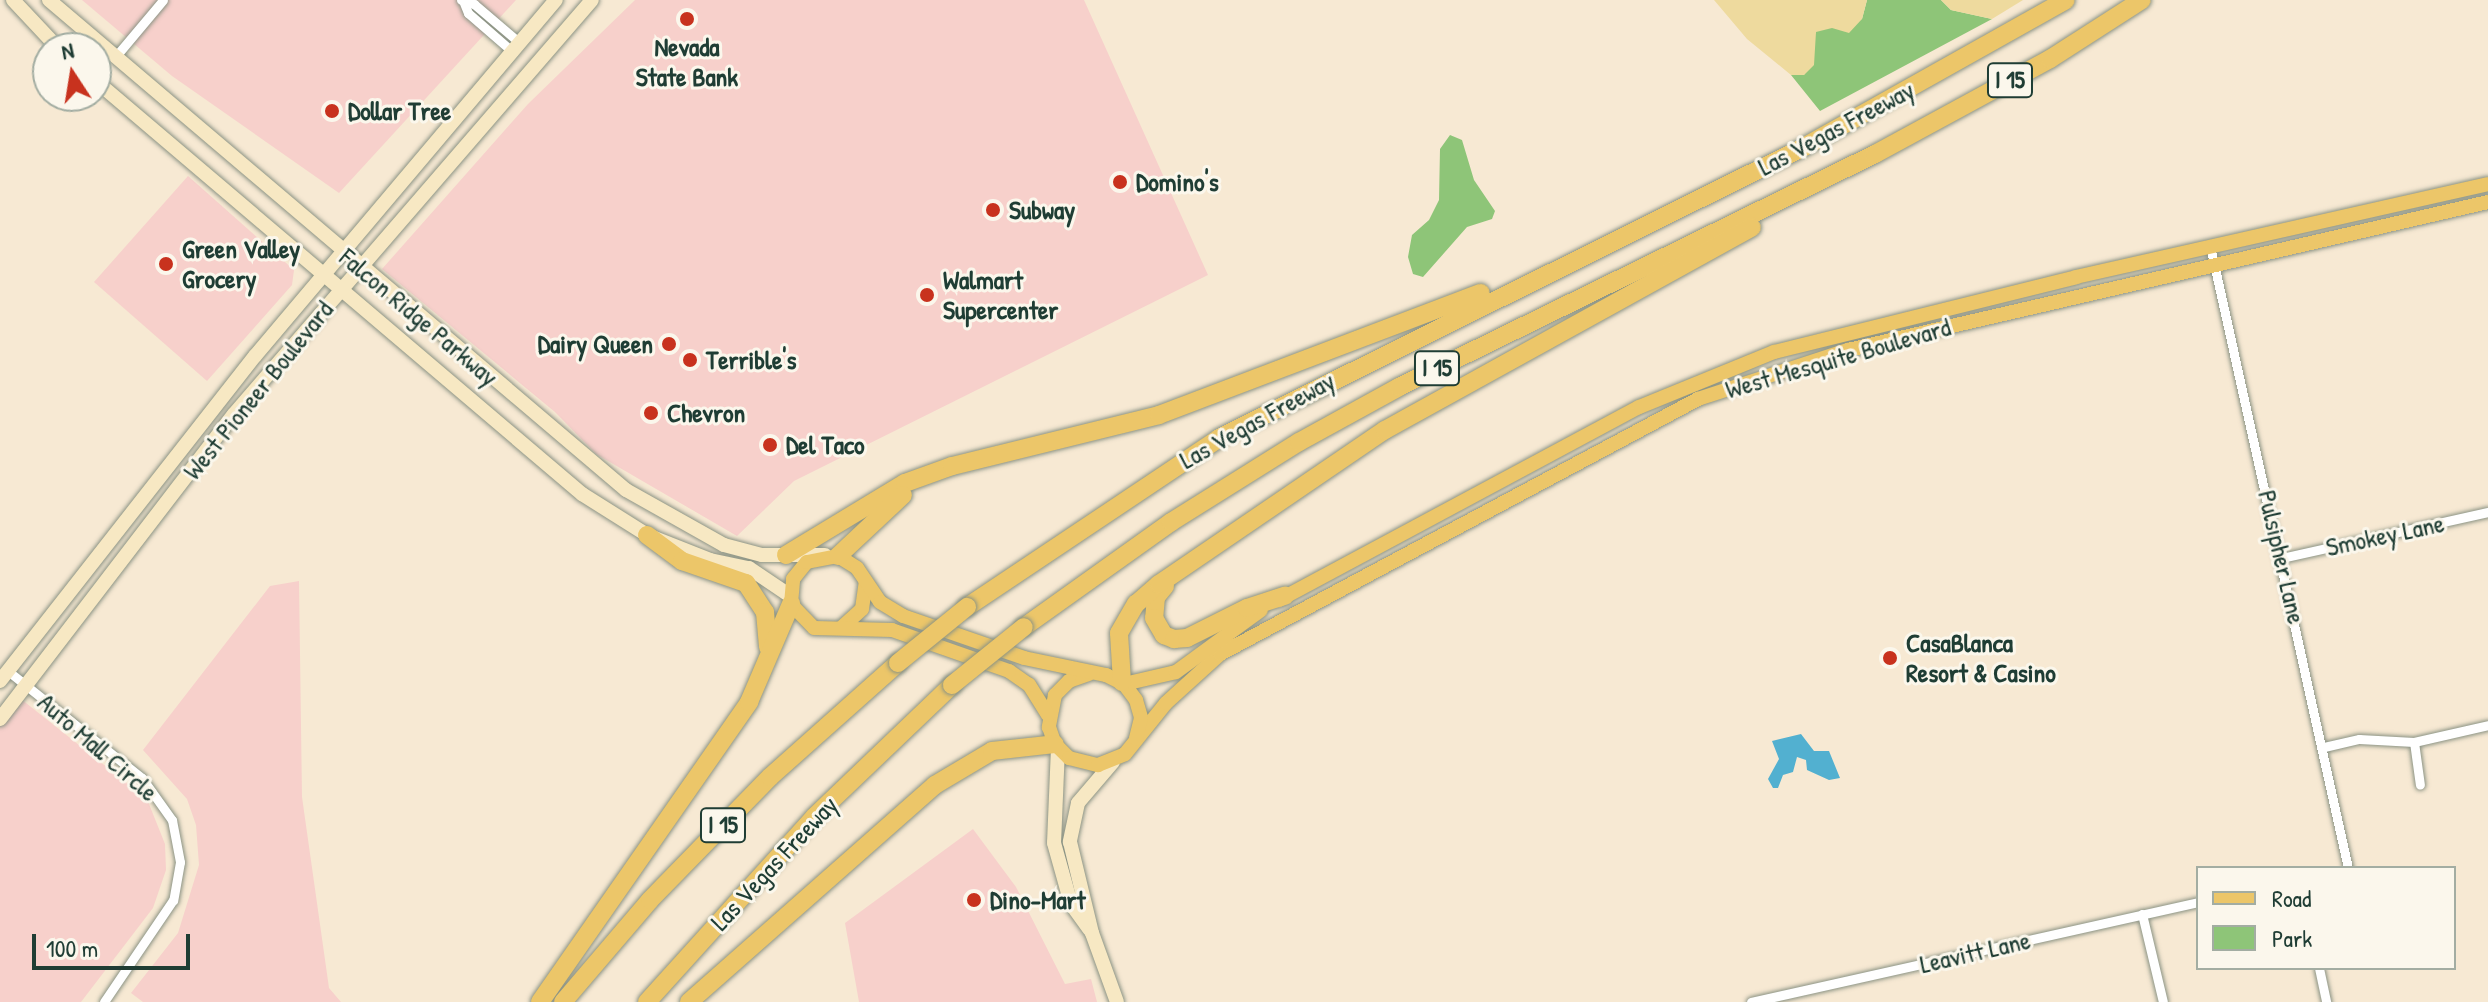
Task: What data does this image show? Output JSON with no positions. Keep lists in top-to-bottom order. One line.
{"streets":{"highway":["I 15","Las Vegas Freeway"],"main road":["Falcon Ridge Parkway","West Mesquite Boulevard","West Pioneer Boulevard"],"street":["Smokey Lane","Pulsipher Lane","Auto Mall Circle","Leavitt Lane"]},"crossings":[["Falcon Ridge Parkway","West Mesquite Boulevard"],["Falcon Ridge Parkway","West Pioneer Boulevard"],["West Mesquite Boulevard","Pulsipher Lane"],["West Pioneer Boulevard","Auto Mall Circle"],["Smokey Lane","Pulsipher Lane"]],"places":["Nevada State Bank","Dollar Tree","Domino's","Subway","Green Valley Grocery","Walmart Supercenter","Dairy Queen","Terrible's","Chevron","Del Taco","CasaBlanca Resort & Casino","Dino-Mart"],"legend":["Road","Park"],"scale_bar":"100 m","north":"top"}
